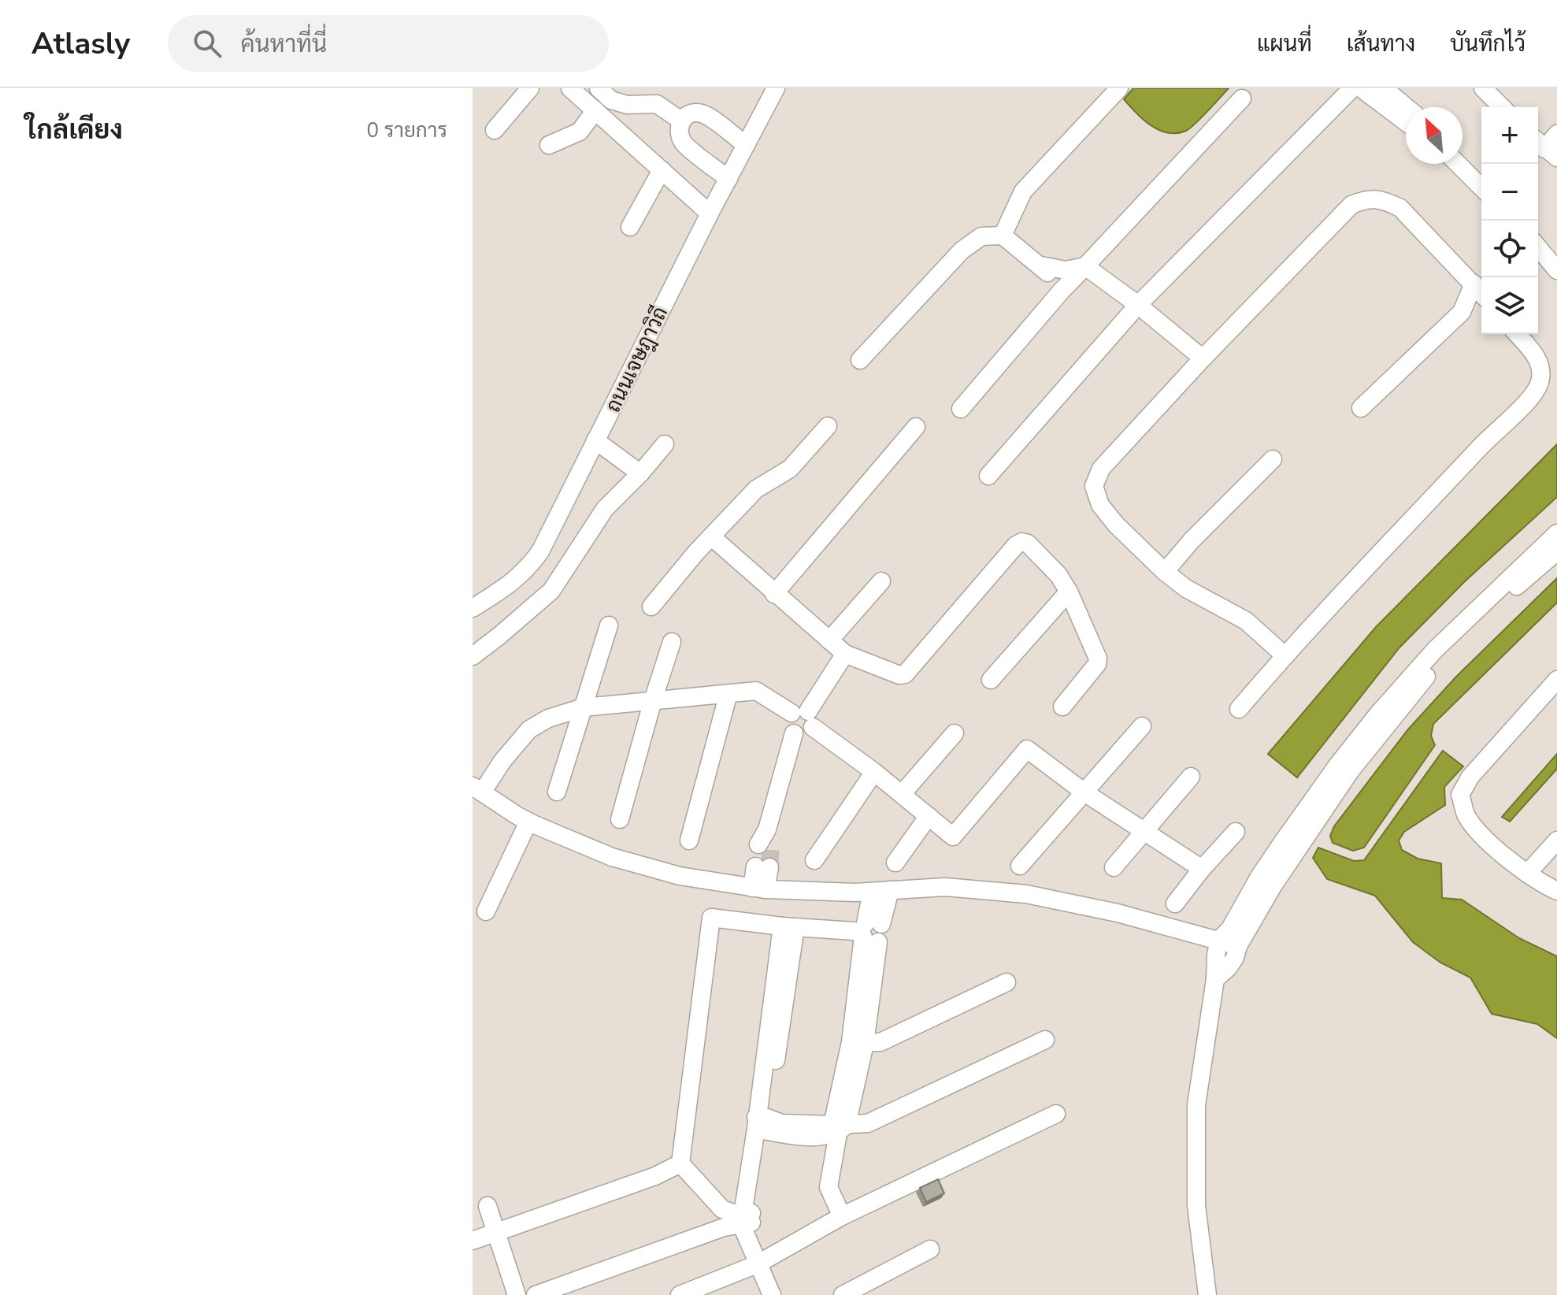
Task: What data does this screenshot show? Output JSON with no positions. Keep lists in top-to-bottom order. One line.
{"streets":{"street":["ถนนเจษฎาวิถี"]},"north":"top left","page":{"header":"Atlasly","search":"ค้นหาที่นี่","nav":["แผนที่","เส้นทาง","บันทึกไว้"],"heading":["ใกล้เคียง","0 รายการ"],"map_buttons":["+","−"]}}
